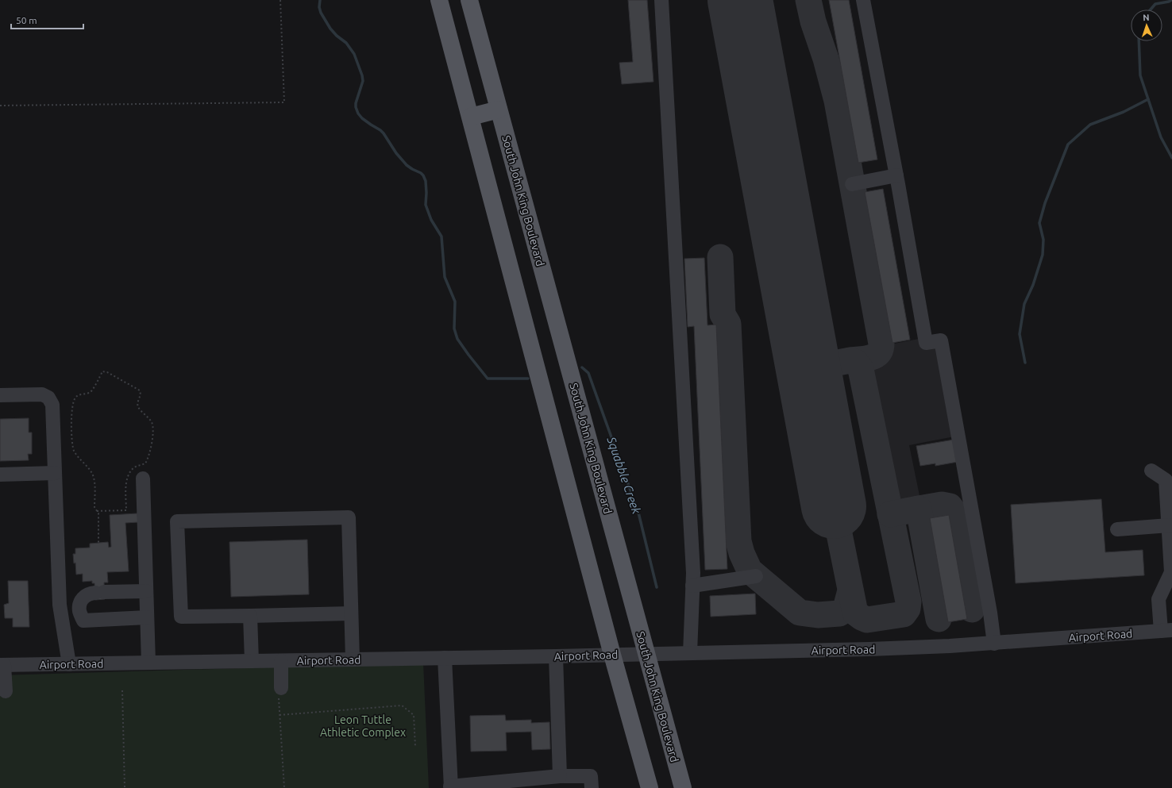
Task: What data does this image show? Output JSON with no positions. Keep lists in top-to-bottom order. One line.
{"streets":{"main road":["South John King Boulevard"],"street":["Airport Road"]},"crossings":[["South John King Boulevard","Airport Road"]],"water":["Squabble Creek"],"parks":["Leon Tuttle Athletic Complex"],"scale_bar":"50 m","north":"top"}
